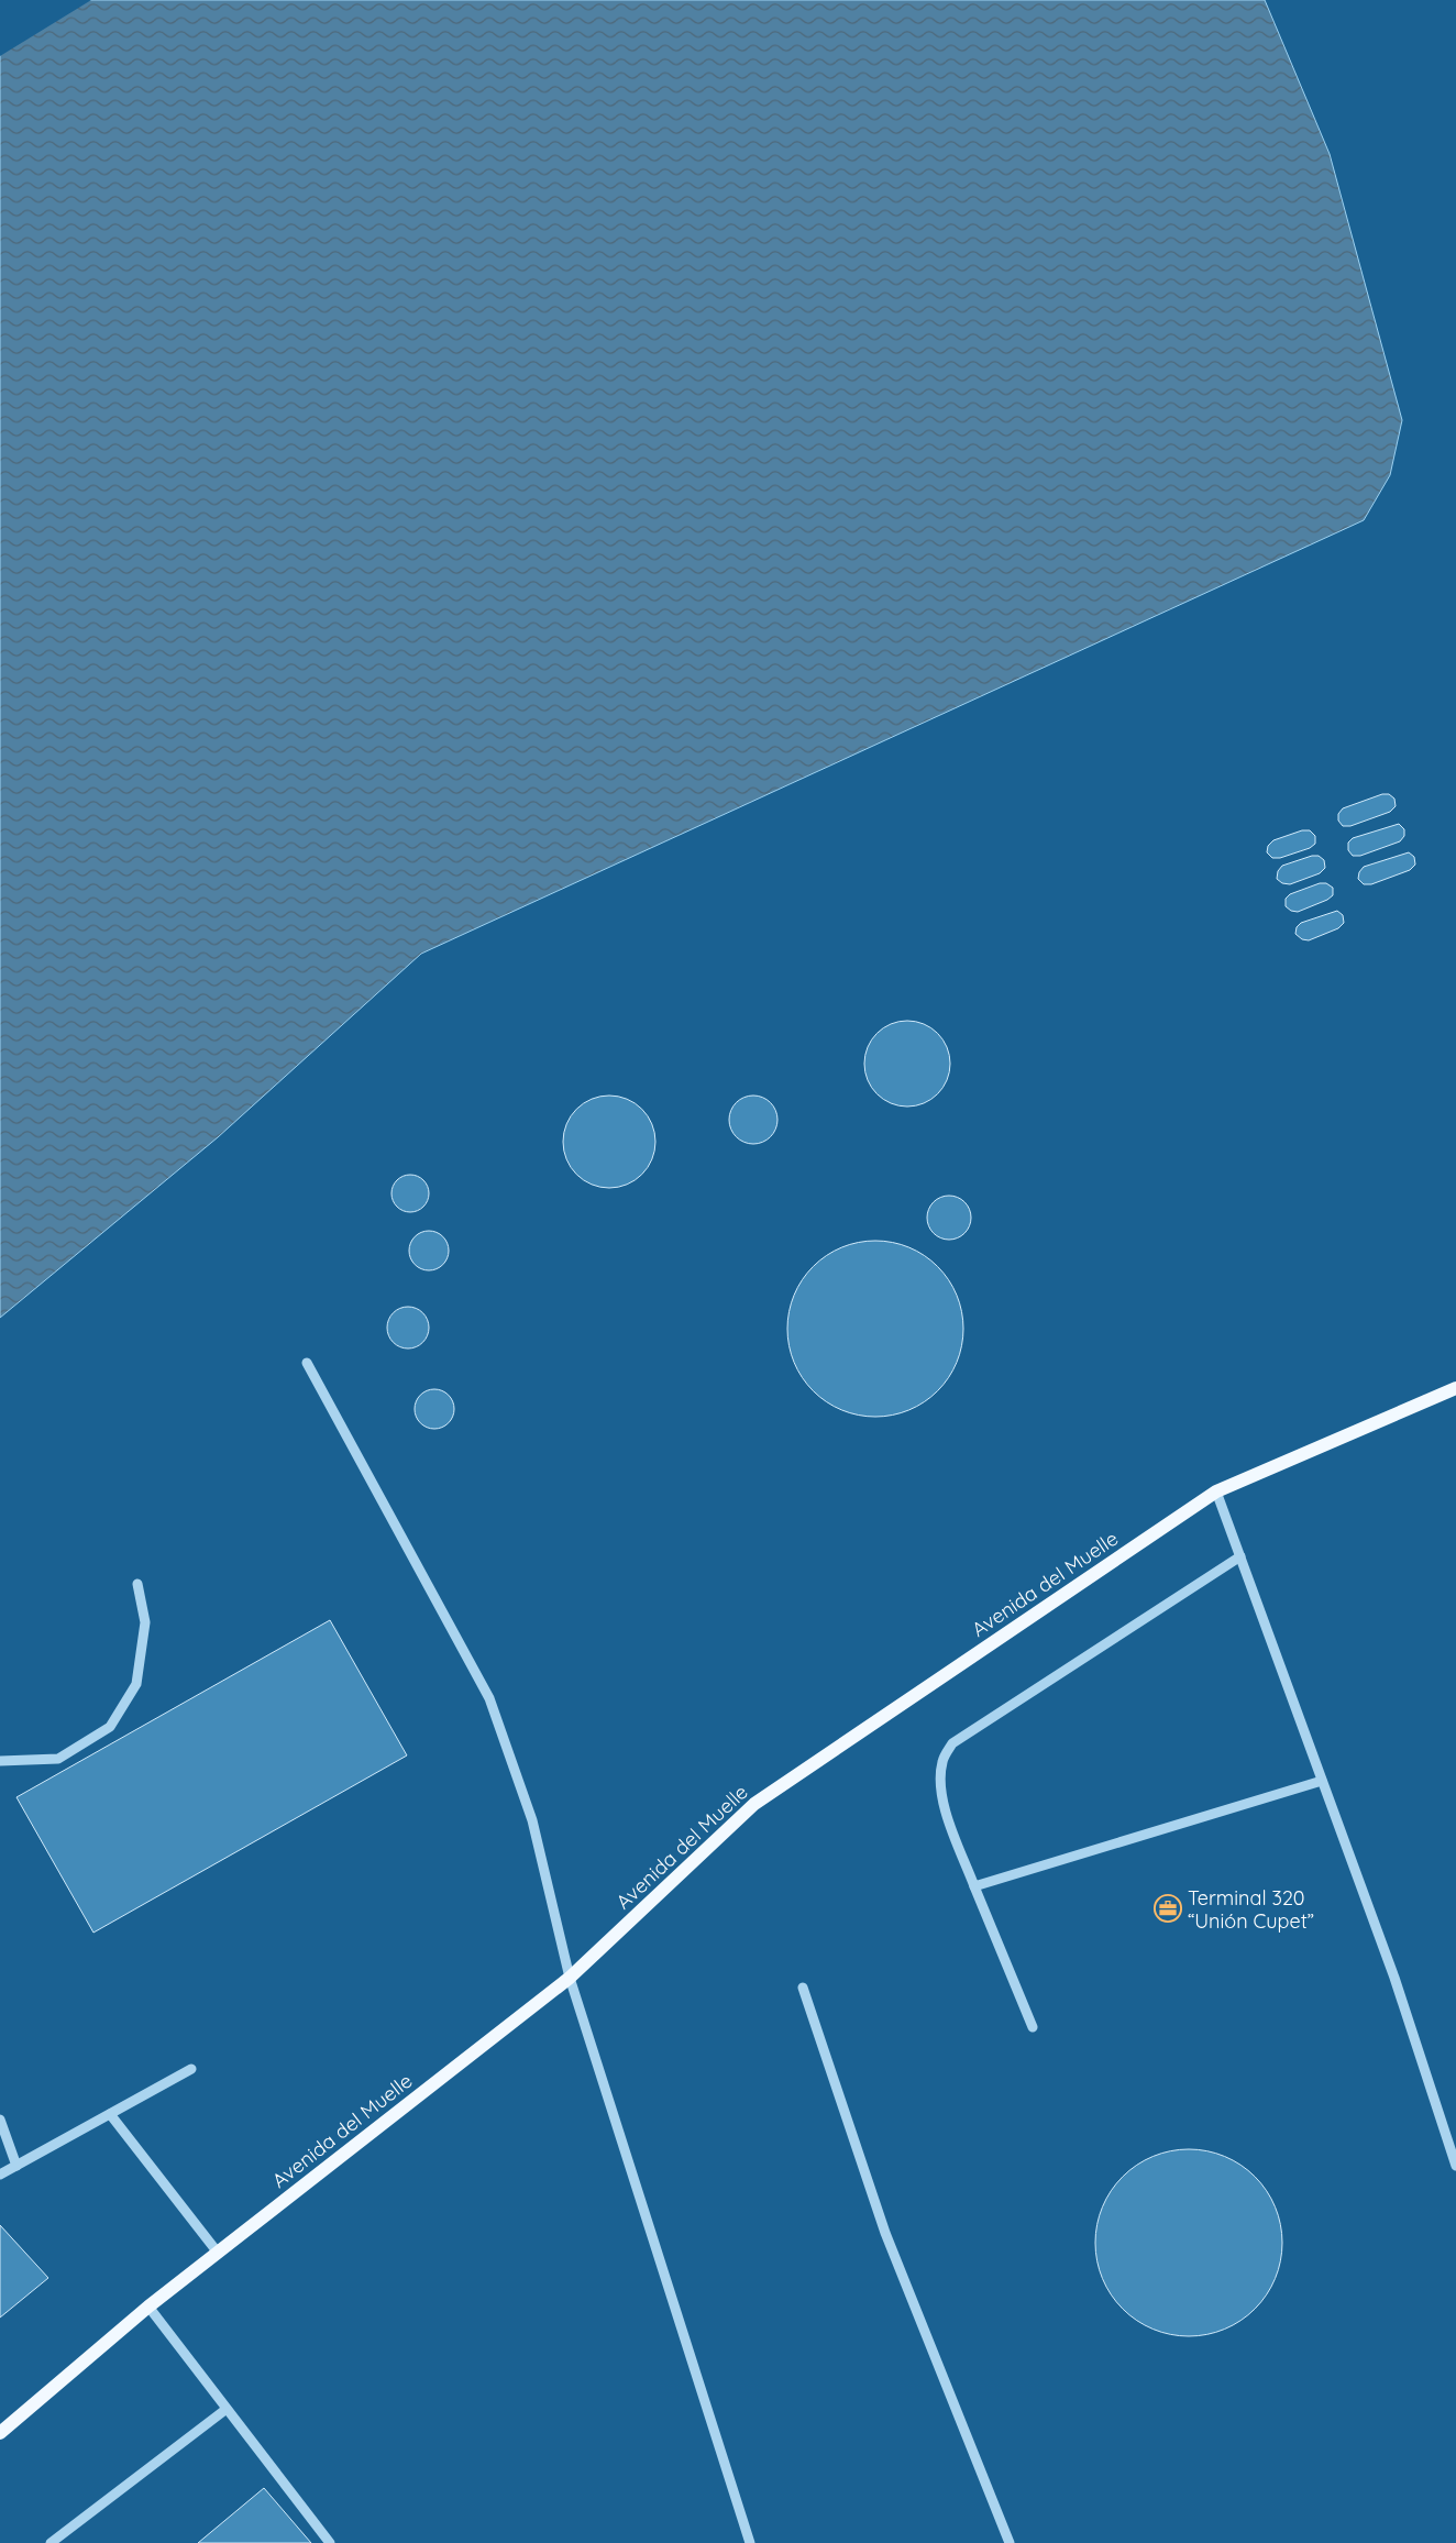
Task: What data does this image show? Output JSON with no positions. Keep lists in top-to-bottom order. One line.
{"streets":{"main road":["Avenida del Muelle"]},"places":{"office":["Terminal 320 “Unión Cupet”"]}}
